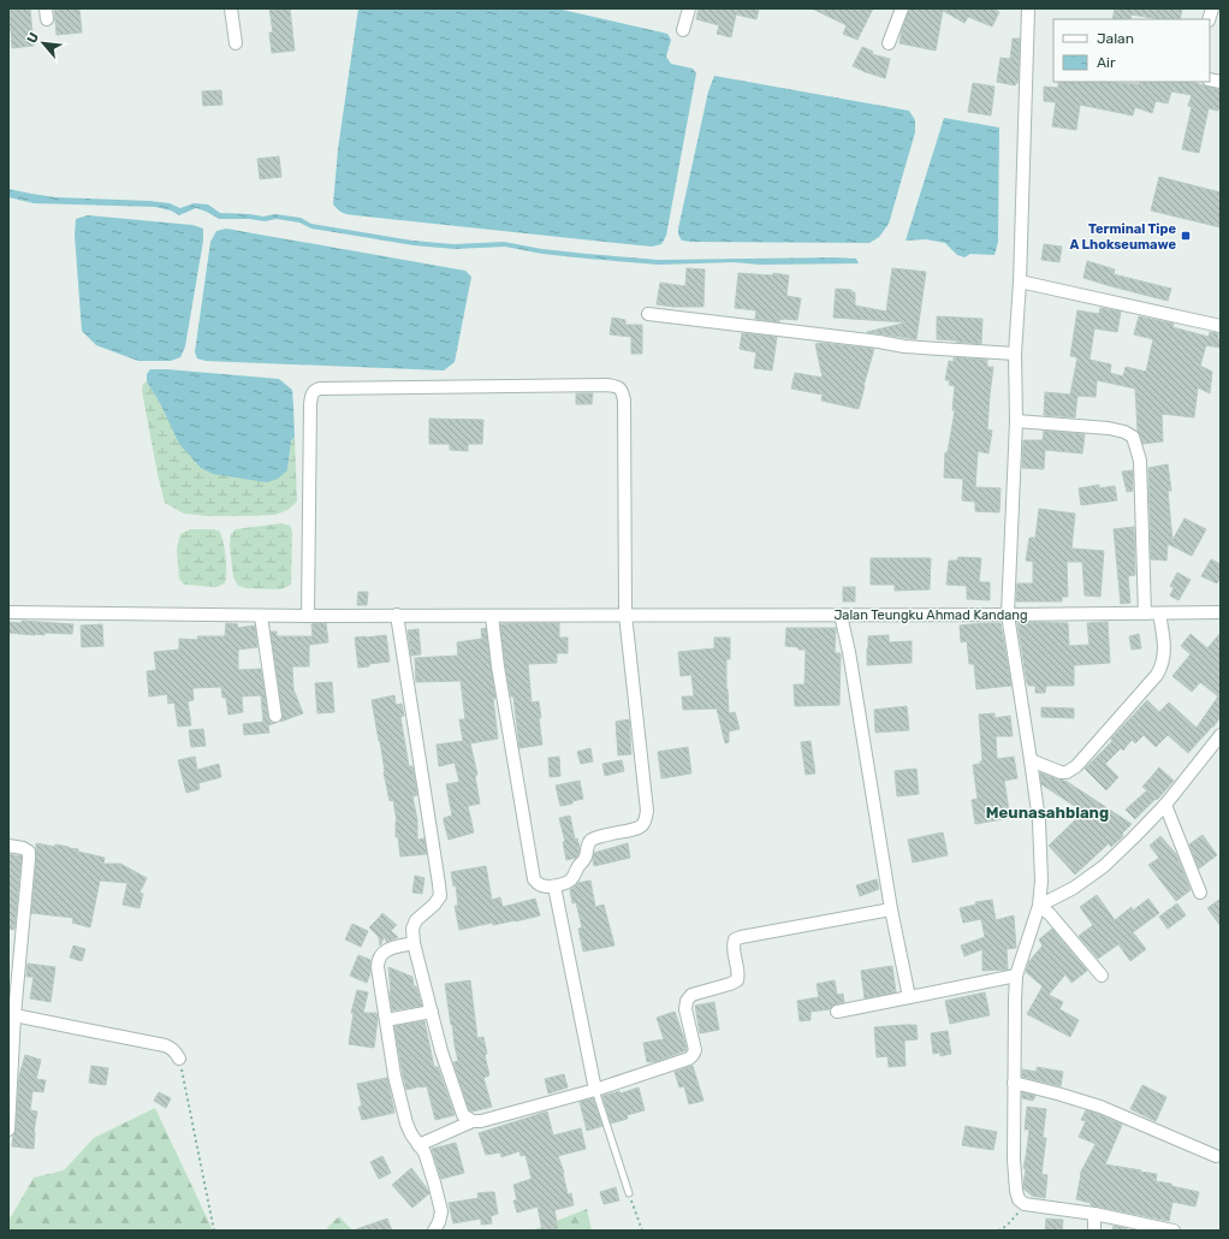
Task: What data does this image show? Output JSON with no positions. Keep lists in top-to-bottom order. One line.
{"streets":{"street":["Jalan Teungku Ahmad Kandang"]},"districts":["Meunasahblang"],"places":{"transit":["Terminal Tipe A Lhokseumawe"]},"legend":["Jalan","Air"],"north":"top left"}
